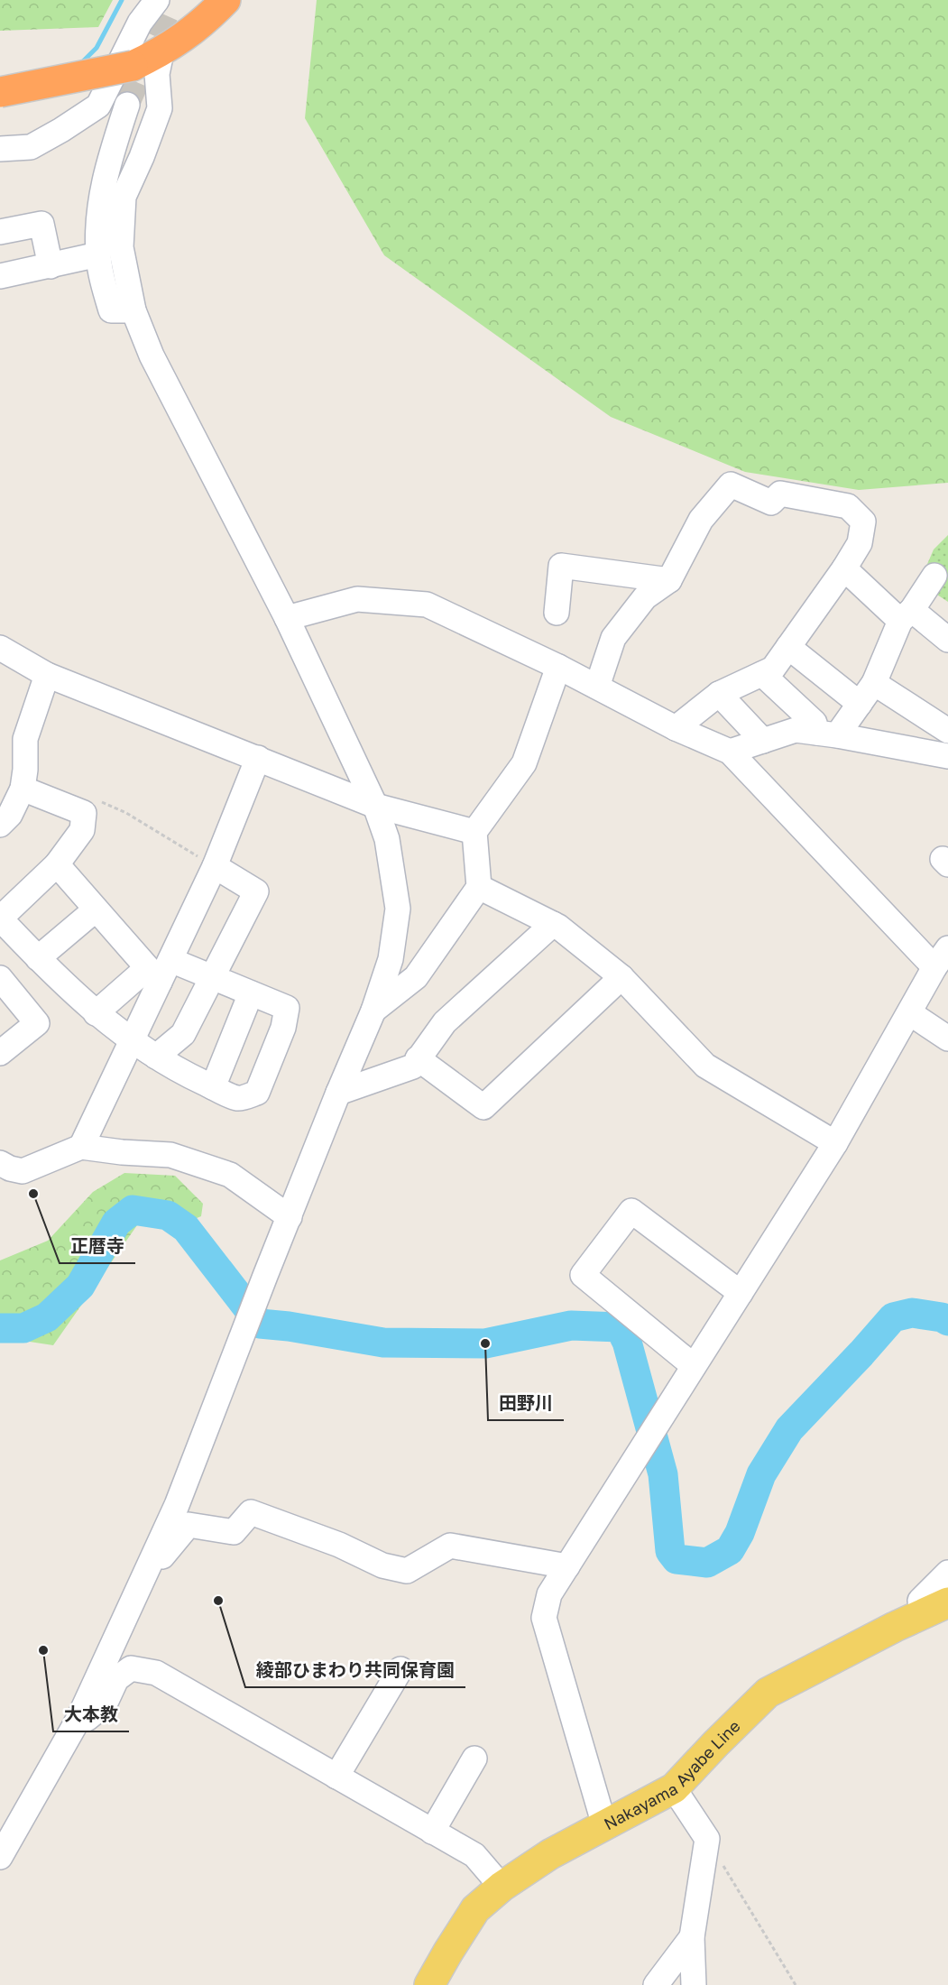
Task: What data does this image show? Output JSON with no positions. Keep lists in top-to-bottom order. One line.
{"streets":{"main road":["Nakayama Ayabe Line"]},"places":["正暦寺","田野川","綾部ひまわり共同保育園","大本教"]}
